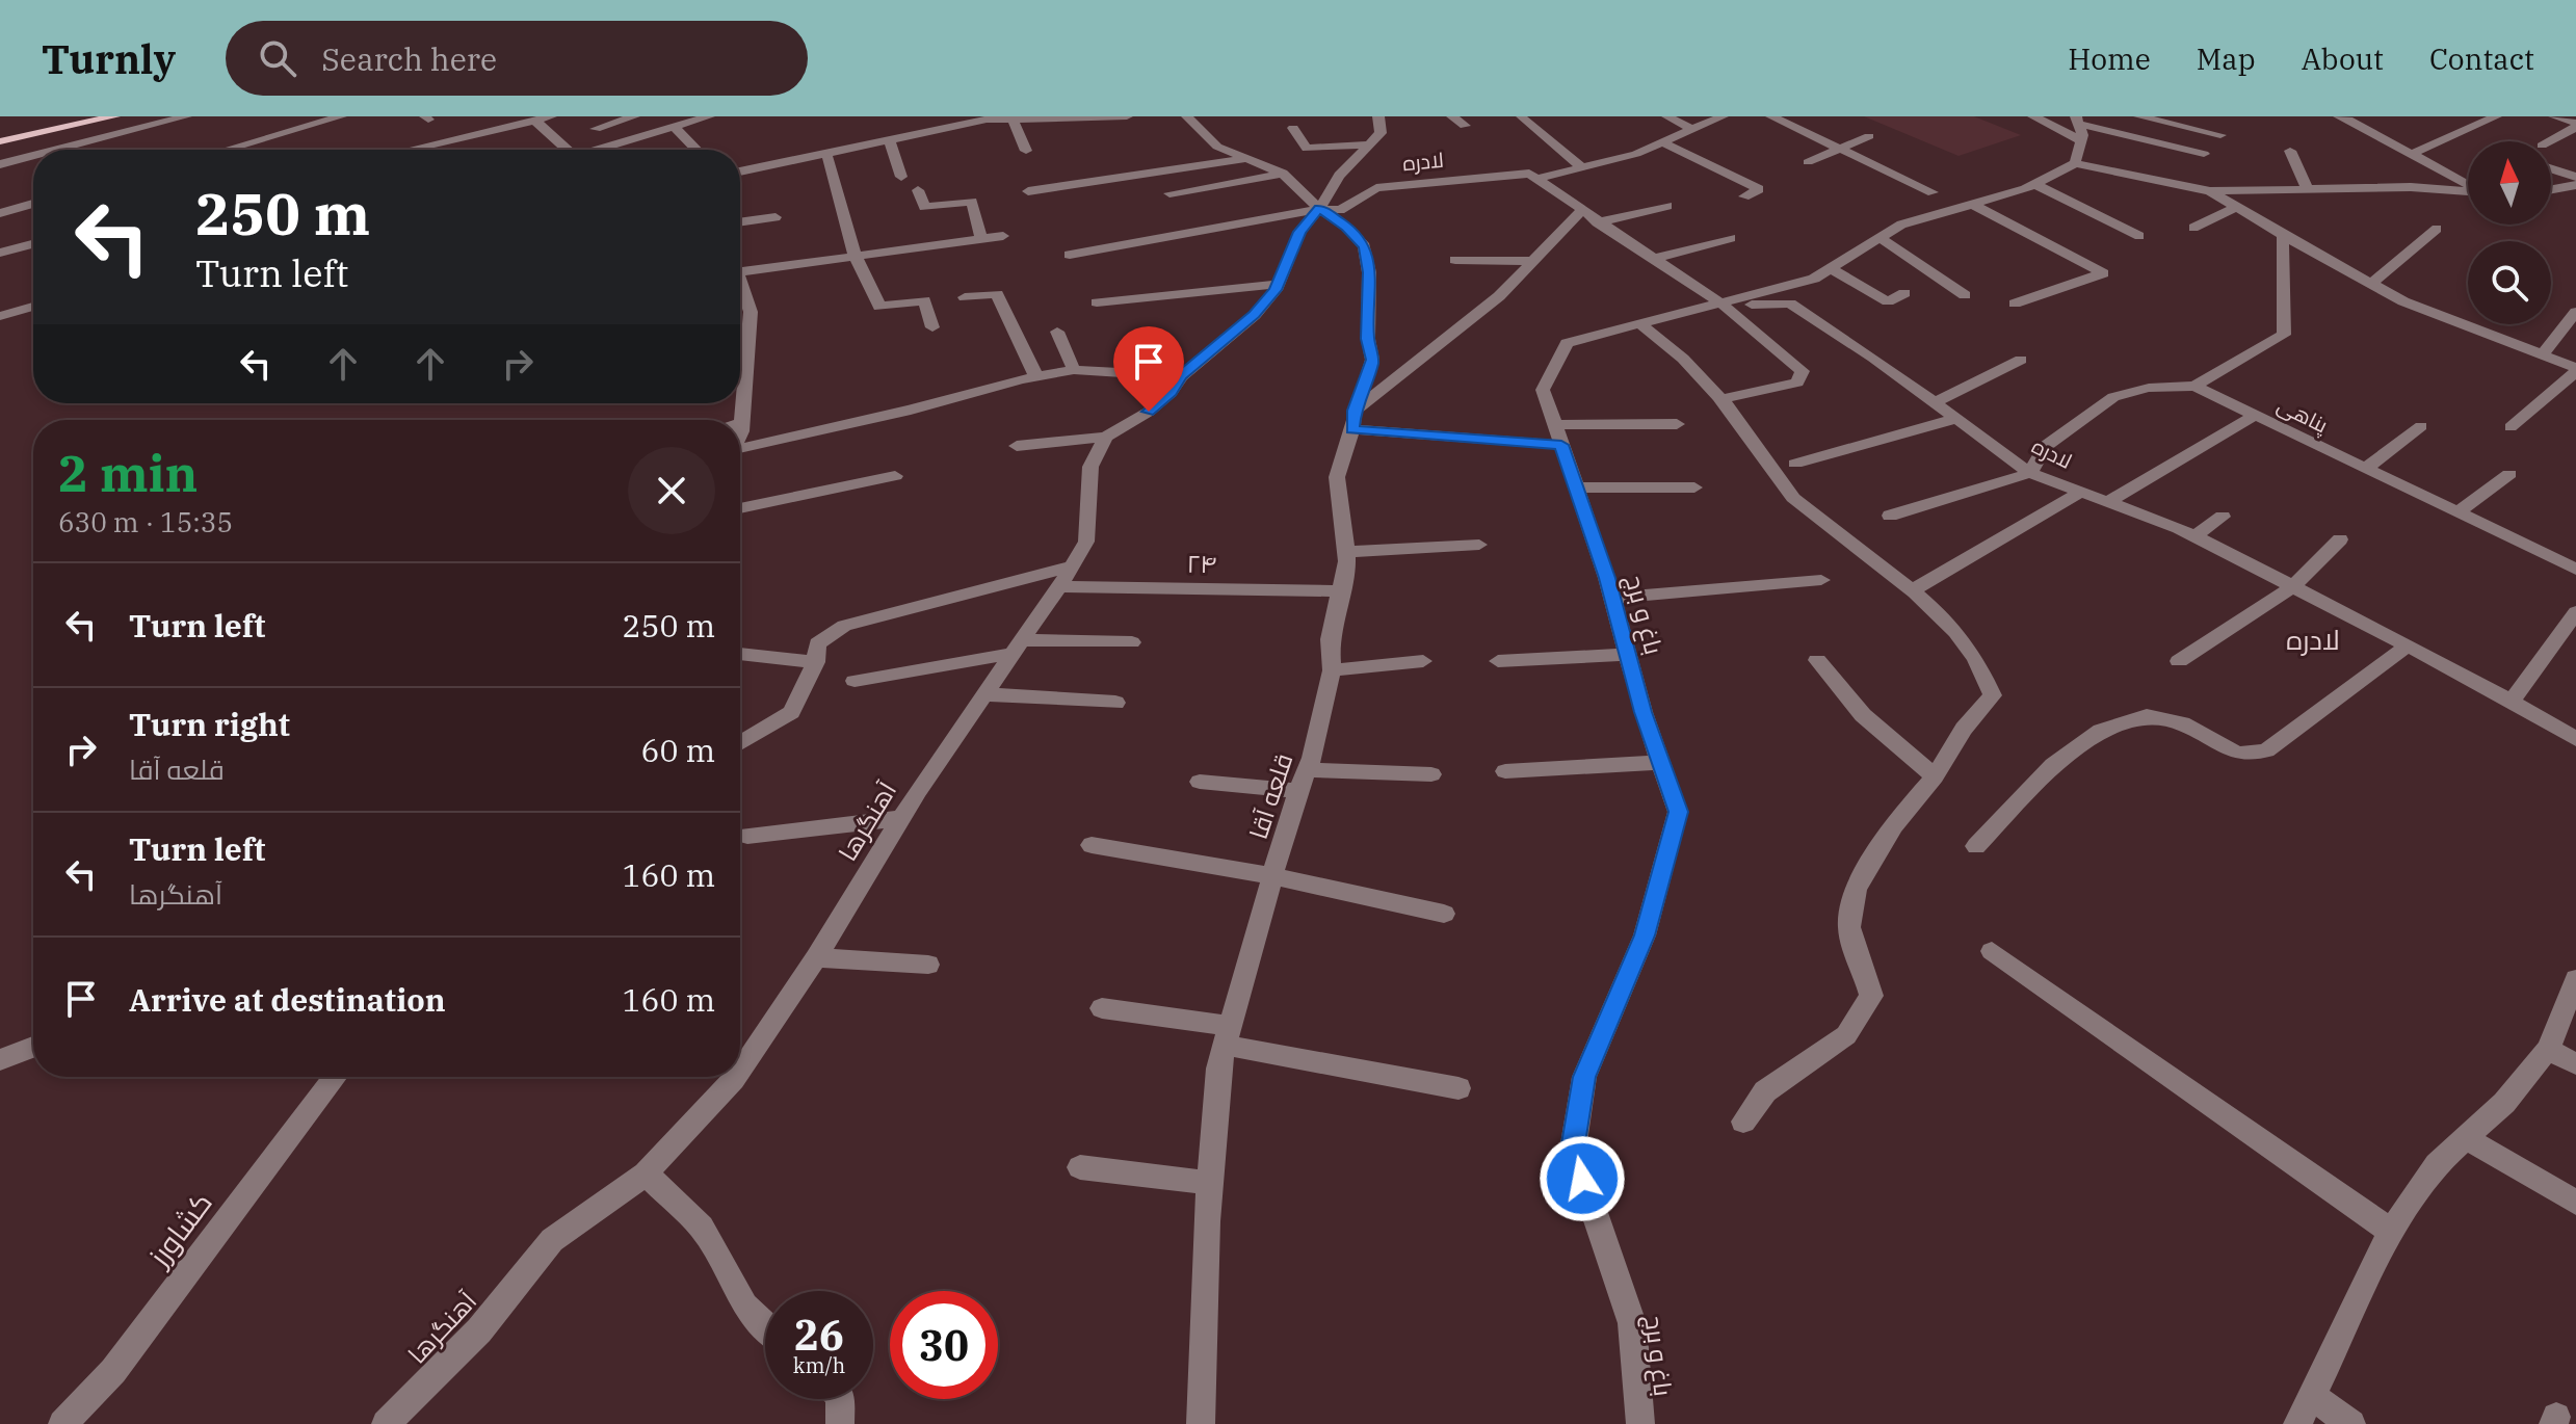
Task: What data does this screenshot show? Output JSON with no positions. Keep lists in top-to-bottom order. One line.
{"streets":{"street":["لادره","پناهی","۲۴","باغ و برج","قلعه آقا","آهنگرها","کشاورز"]},"crossings":[["لادره","باغ و برج"],["لادره","قلعه آقا"],["۲۴","قلعه آقا"],["۲۴","آهنگرها"]],"districts":["لادره"],"north":"top","page":{"header":"Turnly","search":"Search here","nav":["Home","Map","About","Contact"],"turn":["250 m","Turn left"],"heading":["2 min","630 m · 15:35"],"list":[{"name":"Turn left","value":"250 m"},{"name":"Turn right","note":"قلعه آقا","value":"60 m"},{"name":"Turn left","note":"آهنگرها","value":"160 m"},{"name":"Arrive at destination","value":"160 m"}],"speed":"26 km/h","limit":"30"}}
